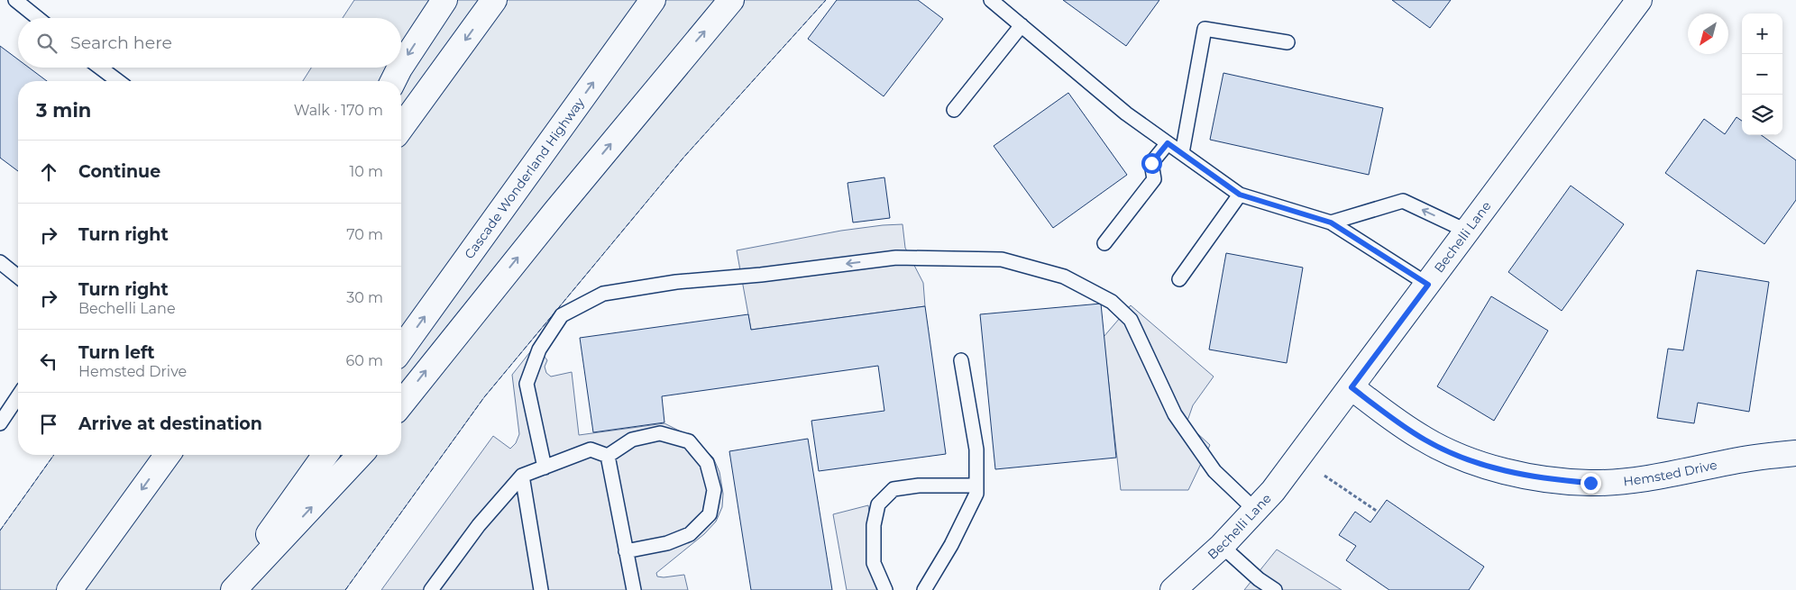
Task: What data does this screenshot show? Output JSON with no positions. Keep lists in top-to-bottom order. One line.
{"streets":{"main road":["Cascade Wonderland Highway","Bechelli Lane","Hemsted Drive"]},"crossings":[["Bechelli Lane","Hemsted Drive"]],"north":"bottom left","page":{"map_buttons":["+","−"],"search":"Search here","heading":["3 min","Walk · 170 m"],"list":[["Continue","10 m"],["Turn right","70 m"],["Turn right","Bechelli Lane","30 m"],["Turn left","Hemsted Drive","60 m"],"Arrive at destination"]}}
